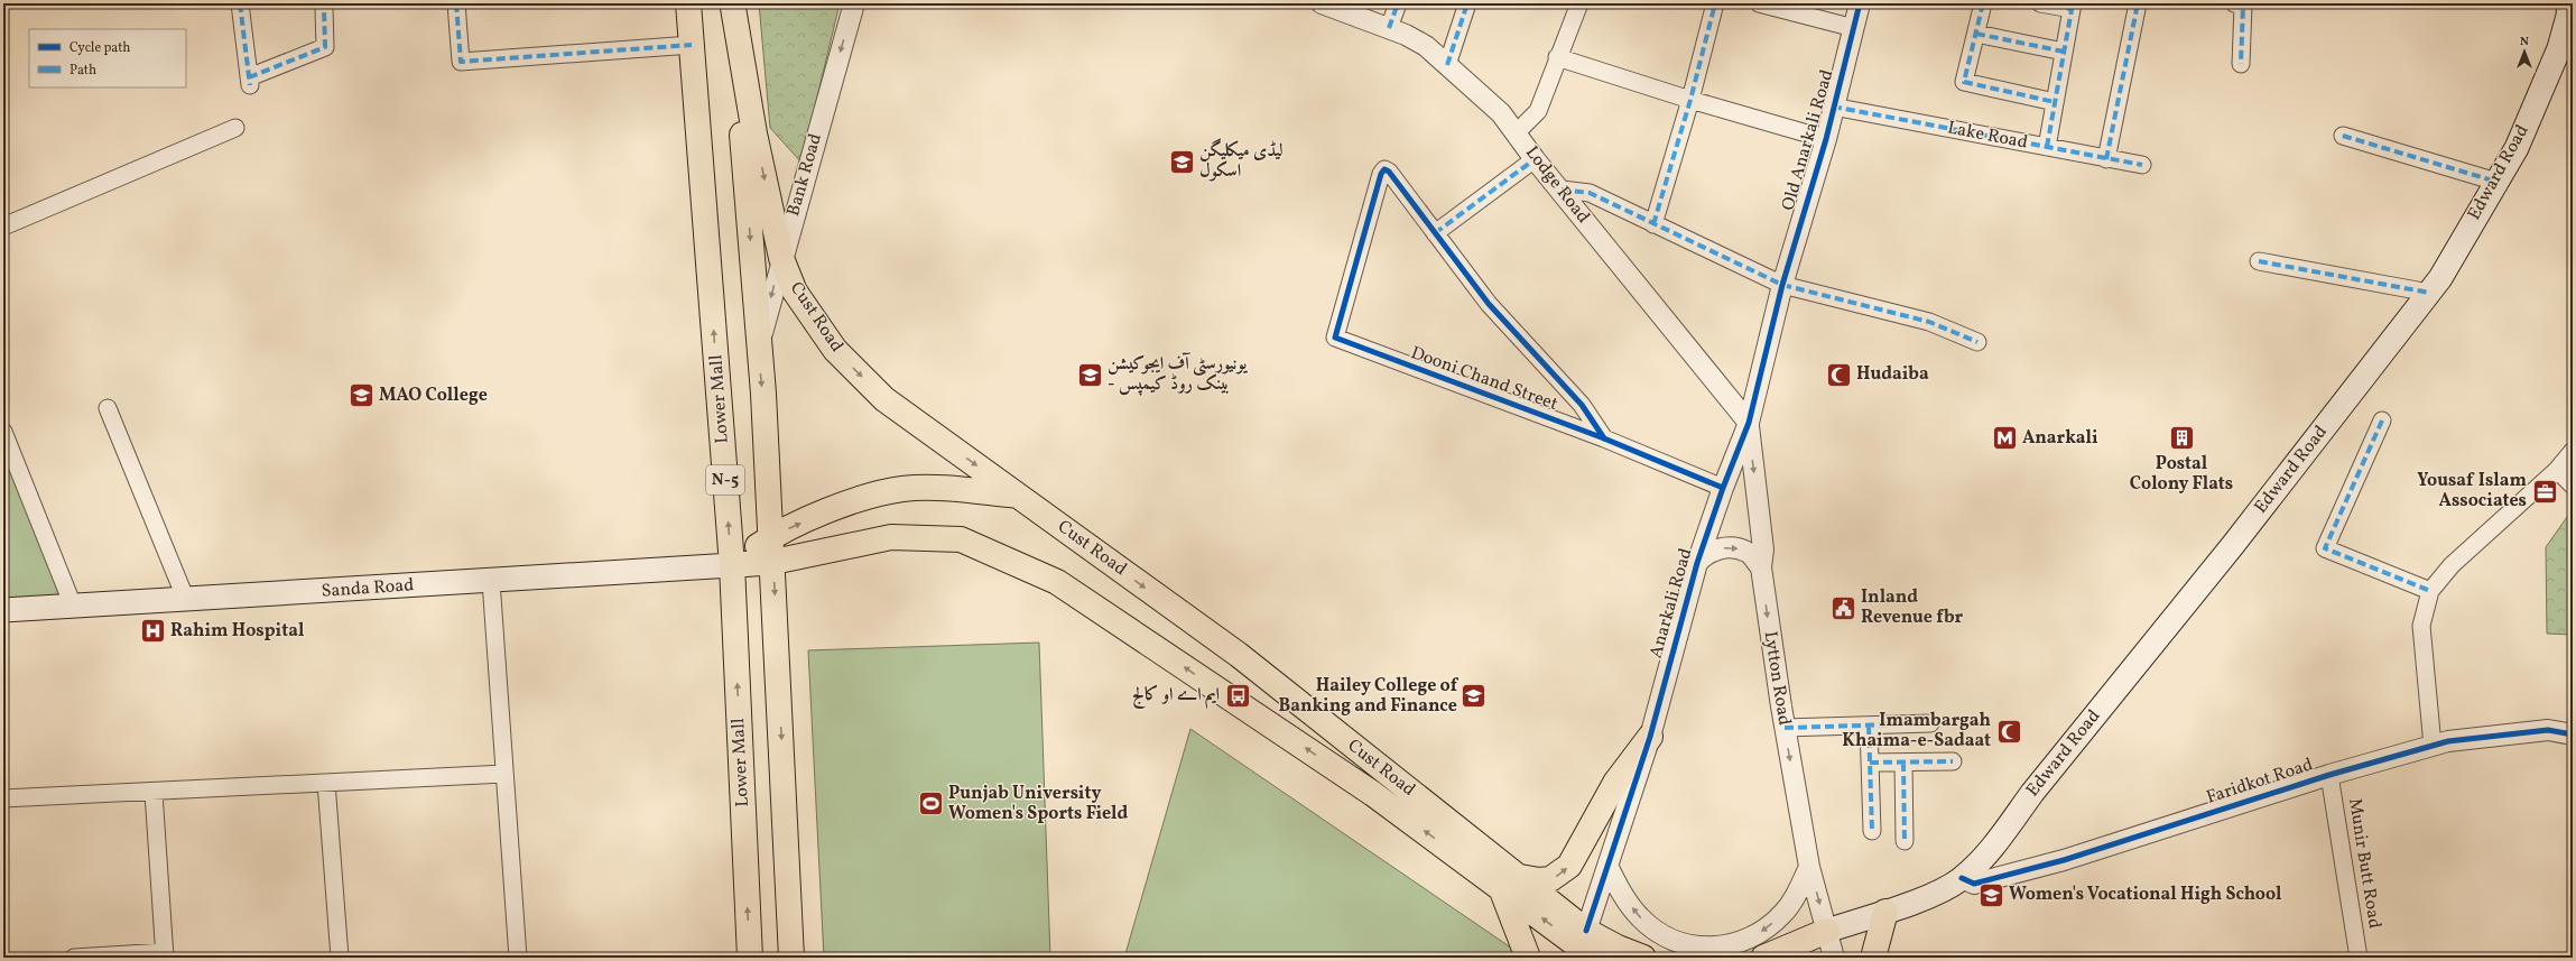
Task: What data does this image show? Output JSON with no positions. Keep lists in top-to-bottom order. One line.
{"streets":{"main road":["Edward Road","Cust Road","Lower Mall","N-5","Sanda Road"],"street":["Lake Road","Old Anarkali Road","Bank Road","Lodge Road","Dooni Chand Street","Anarkali Road","Lytton Road","Faridkot Road","Munir Butt Road"]},"crossings":[["Lake Road","Old Anarkali Road"],["Old Anarkali Road","Anarkali Road"],["Edward Road","Lytton Road"],["Edward Road","Faridkot Road"],["Bank Road","Cust Road"],["Bank Road","N-5"],["Lodge Road","Anarkali Road"],["Lodge Road","Lytton Road"],["Cust Road","Lower Mall"],["Cust Road","N-5"],["Cust Road","Sanda Road"],["Cust Road","Anarkali Road"],["Dooni Chand Street","Anarkali Road"],["Lower Mall","Sanda Road"],["Anarkali Road","Lytton Road"],["Faridkot Road","Munir Butt Road"]],"one_way":["Bank Road"],"places":{"school or university":["لیڈی میکلیگن اسکول","یونیورسٹی آف ایجوکیشن - بینک روڈ کیمپس","MAO College","Hailey College of Banking and Finance","Women's Vocational High School"],"mosque":["Hudaiba","Imambargah Khaima-e-Sadaat"],"metro station":["Anarkali"],"building":["Postal Colony Flats"],"office":["Yousaf Islam Associates"],"public building":["Inland Revenue fbr"],"hospital":["Rahim Hospital"],"bus stop":["ایم اے او کالج"],"sports":["Punjab University Women's Sports Field"]},"legend":["Cycle path","Path"],"north":"top"}
